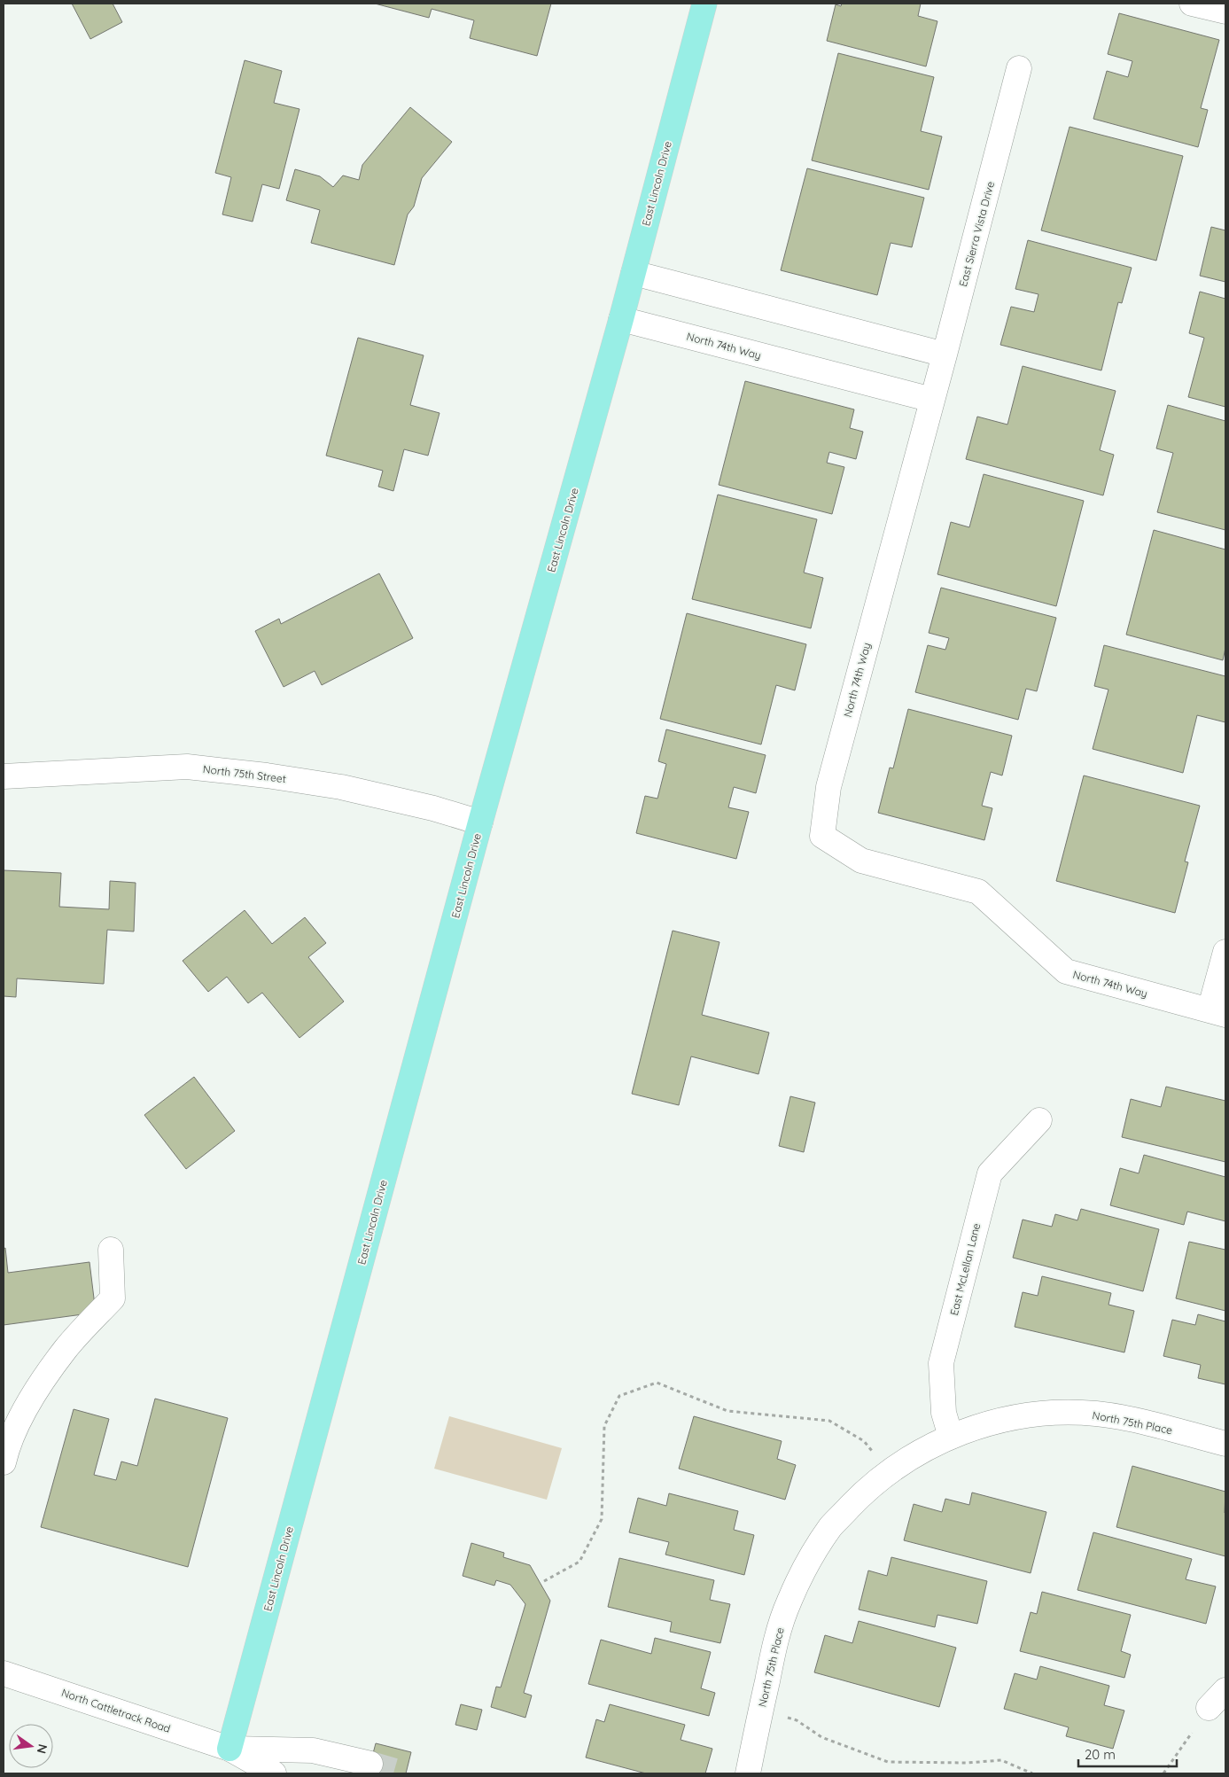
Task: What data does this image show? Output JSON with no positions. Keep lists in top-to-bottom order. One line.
{"streets":{"main road":["East Lincoln Drive"],"street":["East Sierra Vista Drive","North 74th Way","North 75th Street","East McLellan Lane","North 75th Place","North Cattletrack Road"]},"crossings":[["East Lincoln Drive","North 74th Way"],["East Lincoln Drive","North 75th Street"],["East Lincoln Drive","North Cattletrack Road"],["East Sierra Vista Drive","North 74th Way"],["East McLellan Lane","North 75th Place"]],"scale_bar":"20 m","north":"right"}
